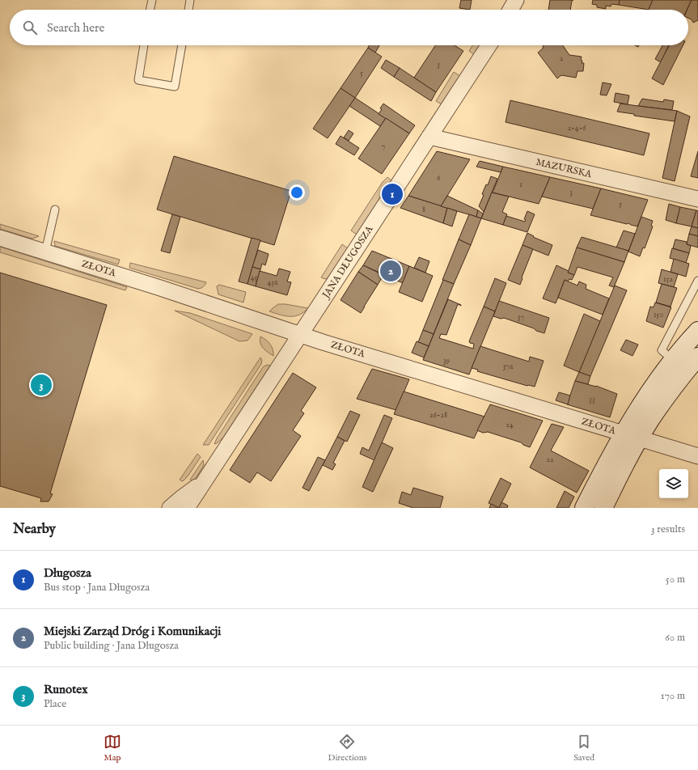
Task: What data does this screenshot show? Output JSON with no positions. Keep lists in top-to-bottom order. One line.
{"streets":{"street":["MAZURSKA","JANA DŁUGOSZA","ZŁOTA"]},"crossings":[["MAZURSKA","JANA DŁUGOSZA"],["JANA DŁUGOSZA","ZŁOTA"]],"house_numbers":["2","3","5","2-4-6","7","6","1","3","5","8","45","152","45a","150","37","39","37a","33","26-28","24","22"],"page":{"search":"Search here","pins":["1","2","3"],"heading":["Nearby","3 results"],"list":[{"mark":"1","name":"Długosza","note":"Bus stop · Jana Długosza","value":"50 m"},{"mark":"2","name":"Miejski Zarząd Dróg i Komunikacji","note":"Public building · Jana Długosza","value":"60 m"},{"mark":"3","name":"Runotex","note":"Place","value":"170 m"}],"nav":["Map","Directions","Saved"]}}
